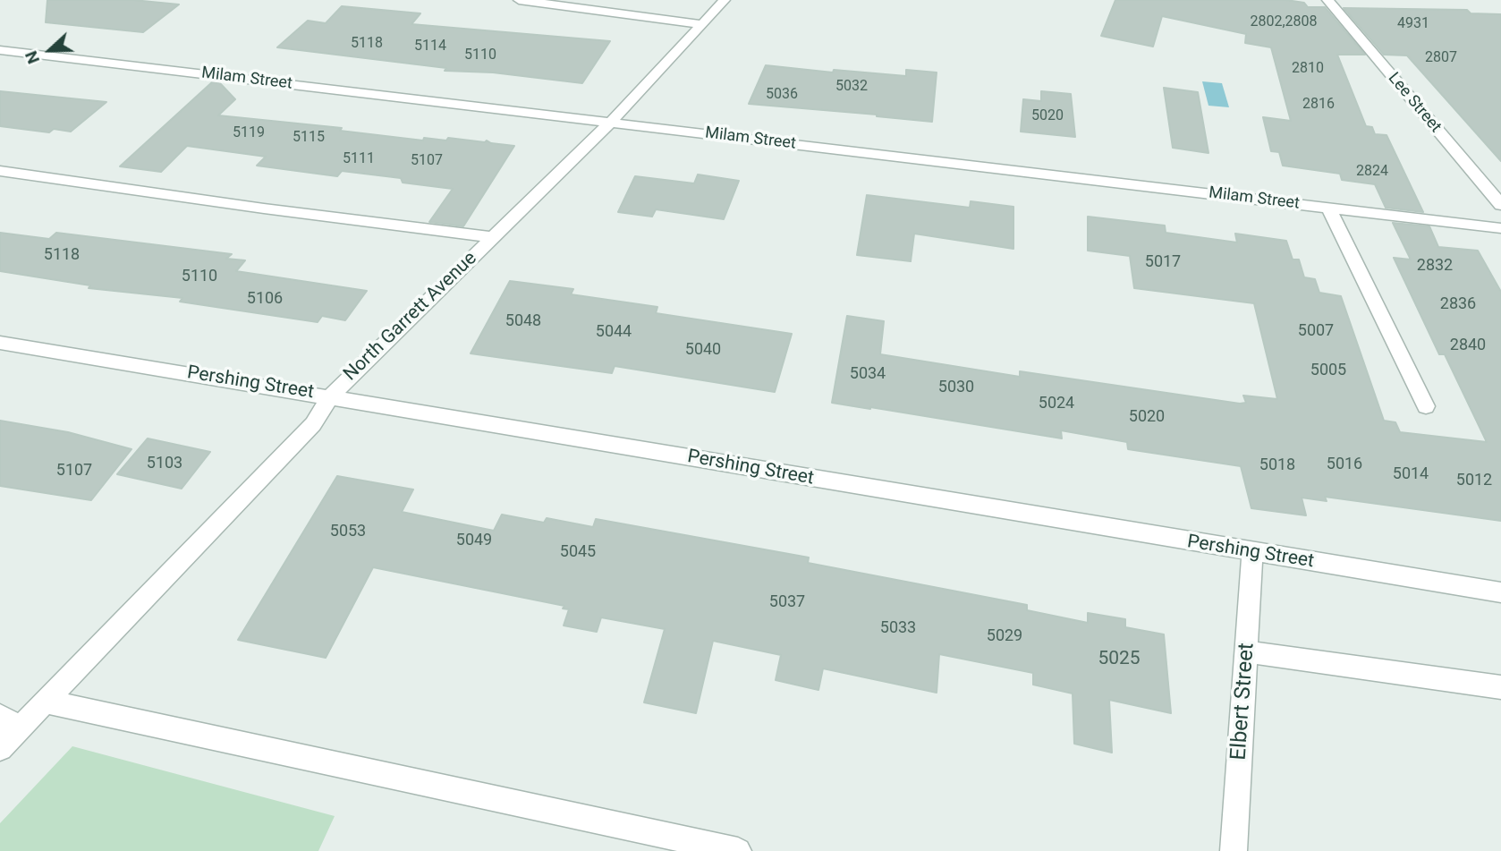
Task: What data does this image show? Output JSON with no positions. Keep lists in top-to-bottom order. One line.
{"streets":{"street":["Milam Street","Lee Street","North Garrett Avenue","Pershing Street","Elbert Street"]},"crossings":[["Milam Street","North Garrett Avenue"],["North Garrett Avenue","Pershing Street"],["Pershing Street","Elbert Street"]],"house_numbers":["2802,2808","4931","5118","5114","5110","2807","2810","5032","5036","2816","5020","5119","5115","5111","5107","2824","5118","5017","2832","5110","5106","2836","5048","5007","5044","2840","5040","5005","5034","5030","5024","5020","5103","5016","5018","5107","5014","5012","5053","5049","5045","5037","5033","5029","5025"],"north":"left"}
